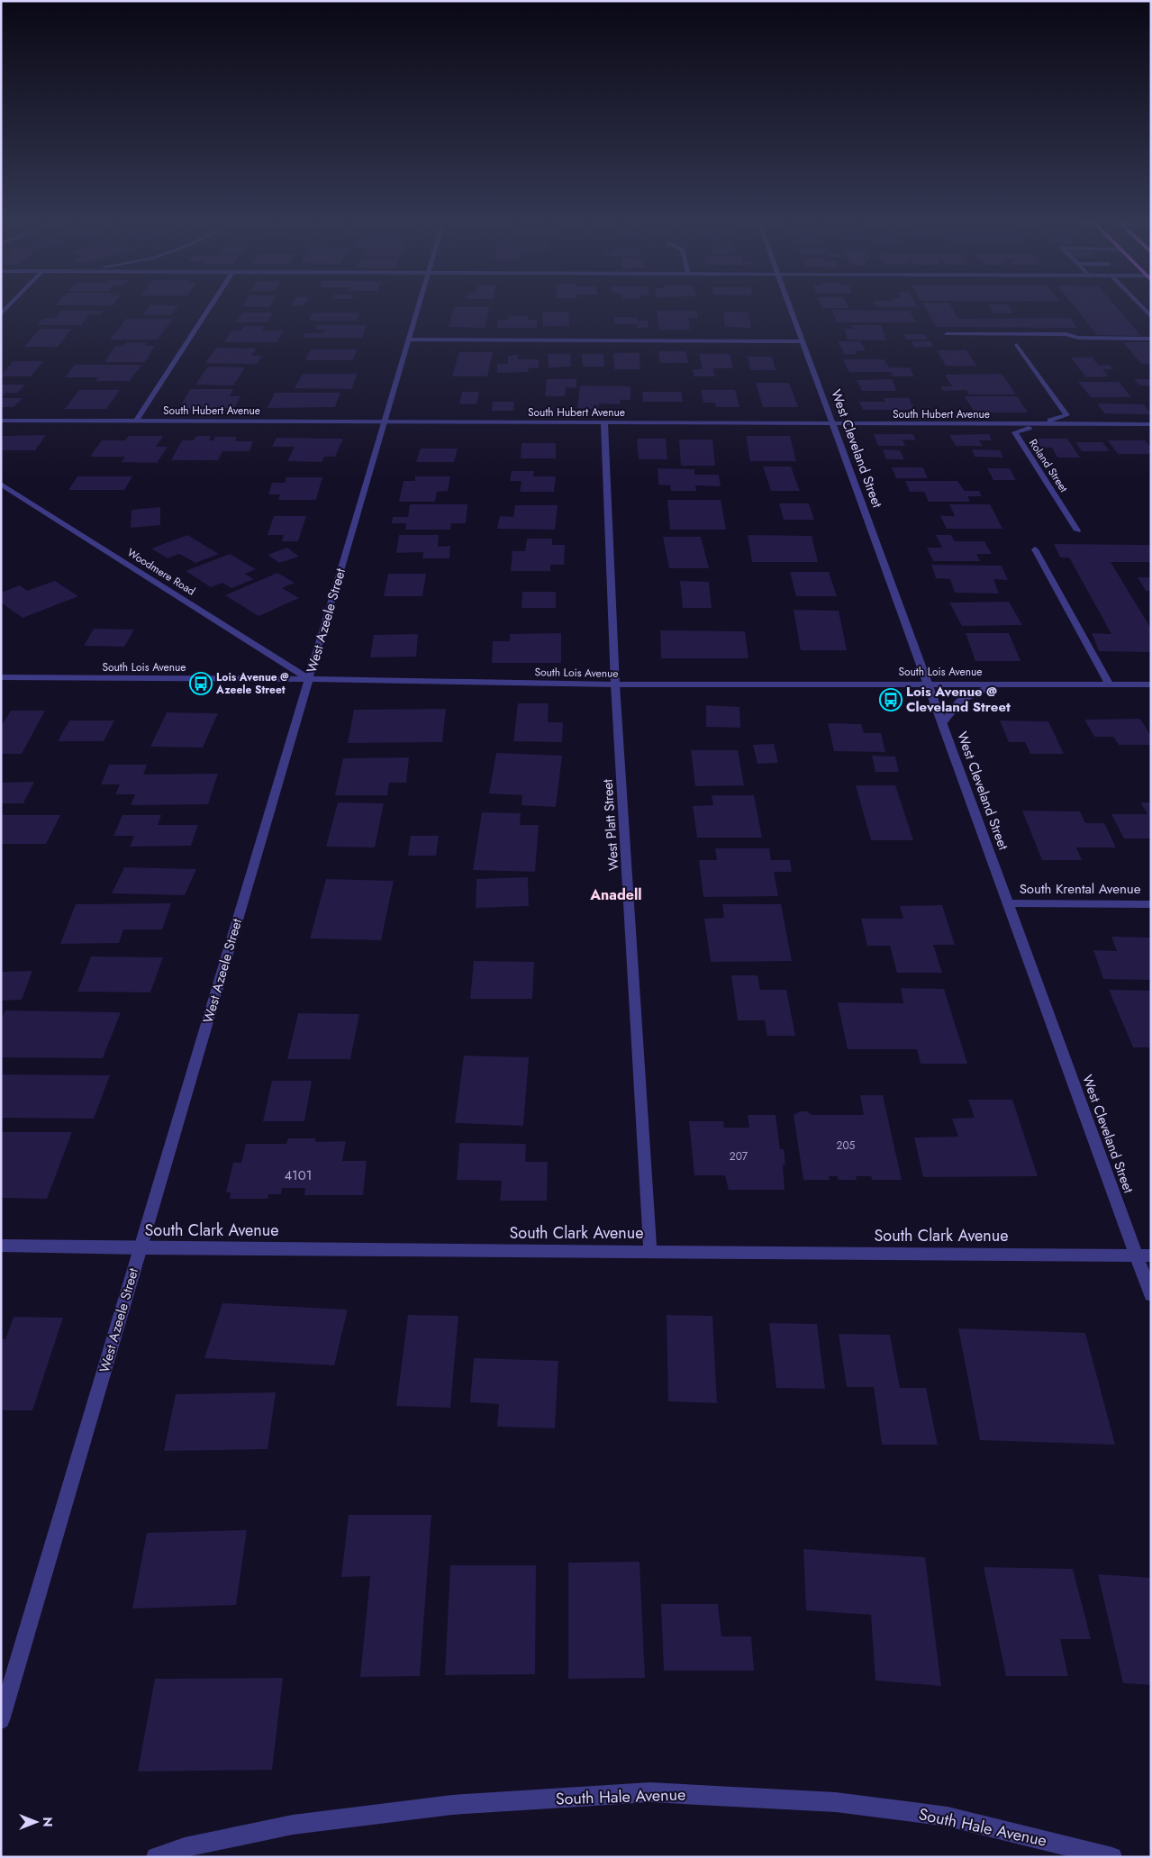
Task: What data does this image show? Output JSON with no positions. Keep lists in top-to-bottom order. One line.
{"streets":{"street":["South Hubert Avenue","West Cleveland Street","Roland Street","Woodmere Road","West Azeele Street","South Lois Avenue","West Platt Street","South Krental Avenue","South Clark Avenue","South Hale Avenue"]},"crossings":[["South Hubert Avenue","West Cleveland Street"],["South Hubert Avenue","Roland Street"],["South Hubert Avenue","West Azeele Street"],["South Hubert Avenue","West Platt Street"],["West Cleveland Street","South Lois Avenue"],["West Cleveland Street","South Krental Avenue"],["West Cleveland Street","South Clark Avenue"],["Woodmere Road","West Azeele Street"],["Woodmere Road","South Lois Avenue"],["West Azeele Street","South Lois Avenue"],["West Azeele Street","South Clark Avenue"],["South Lois Avenue","West Platt Street"],["West Platt Street","South Clark Avenue"]],"districts":["Anadell"],"places":{"bus stop":["Lois Avenue @ Azeele Street","Lois Avenue @ Cleveland Street"]},"house_numbers":["205","207","4101"],"north":"right"}
